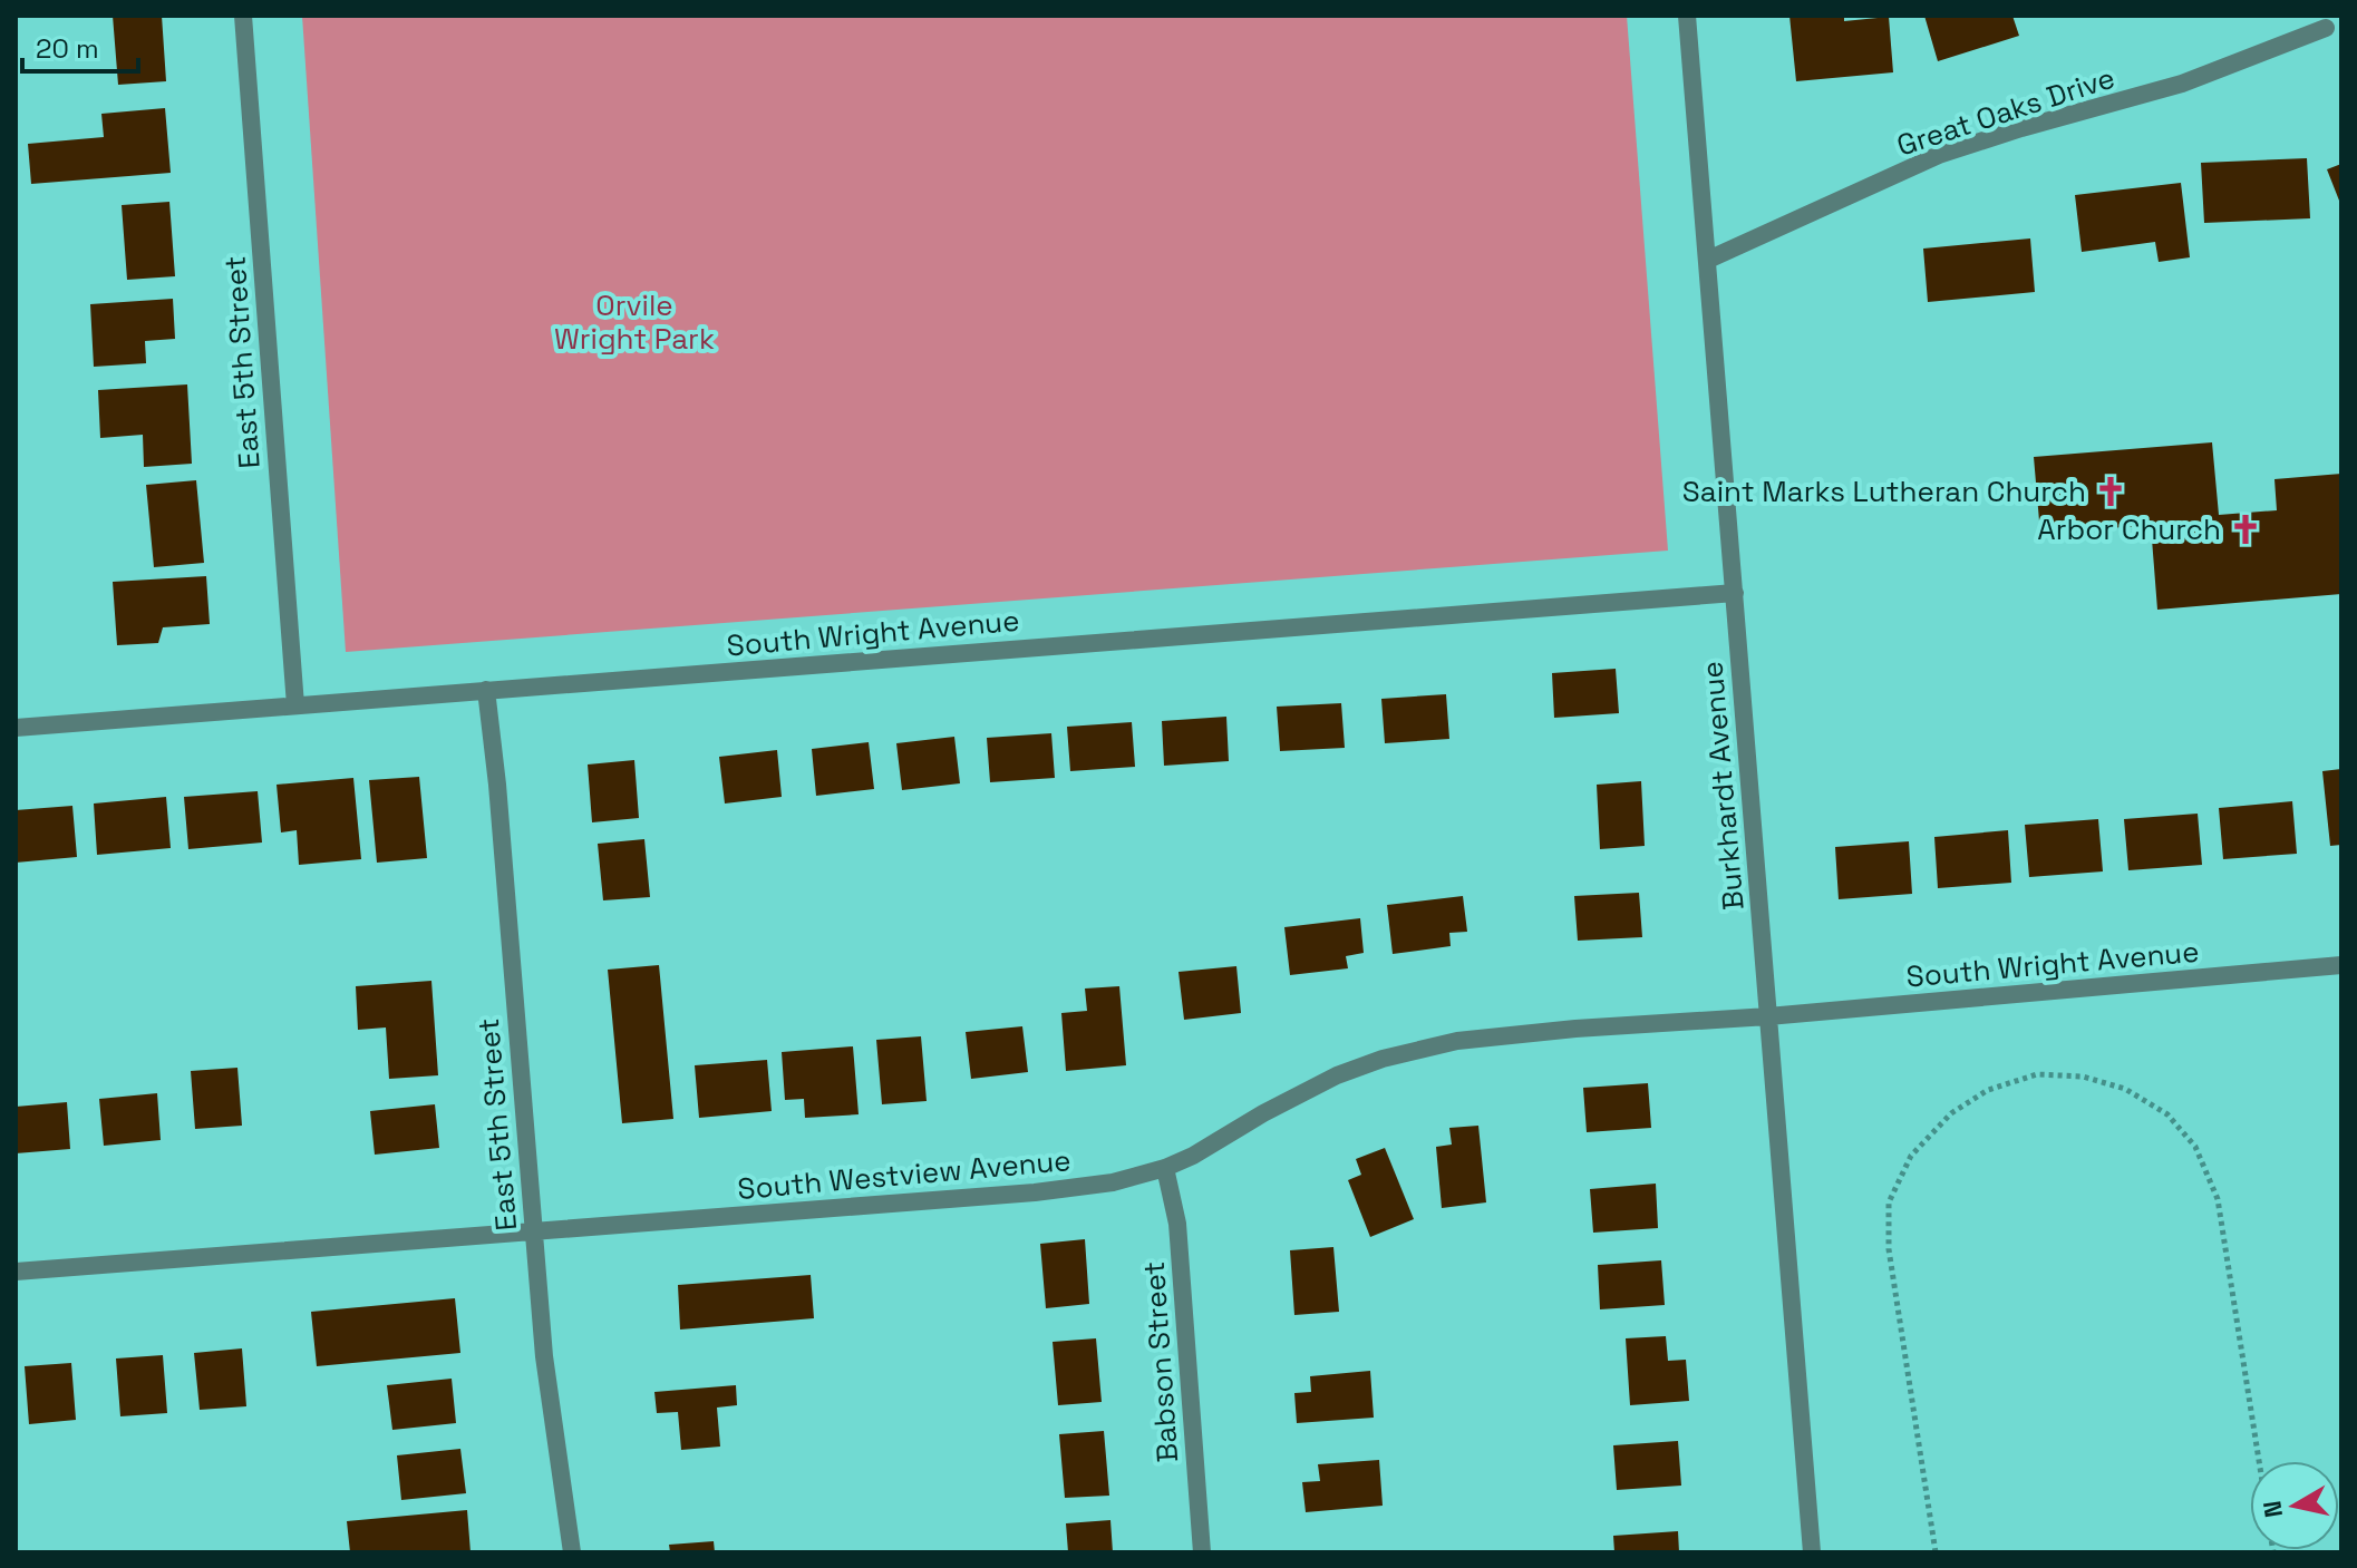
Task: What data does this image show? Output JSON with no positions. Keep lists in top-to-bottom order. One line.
{"streets":{"street":["Great Oaks Drive","East 5th Street","South Wright Avenue","Burkhardt Avenue","South Westview Avenue","Babson Street"]},"crossings":[["Great Oaks Drive","Burkhardt Avenue"],["East 5th Street","South Wright Avenue"],["East 5th Street","South Westview Avenue"],["South Wright Avenue","Burkhardt Avenue"],["South Wright Avenue","South Westview Avenue"],["Burkhardt Avenue","South Westview Avenue"],["South Westview Avenue","Babson Street"]],"parks":["Orvile Wright Park"],"places":{"church":["Saint Marks Lutheran Church","Arbor Church"]},"scale_bar":"20 m","north":"left"}
